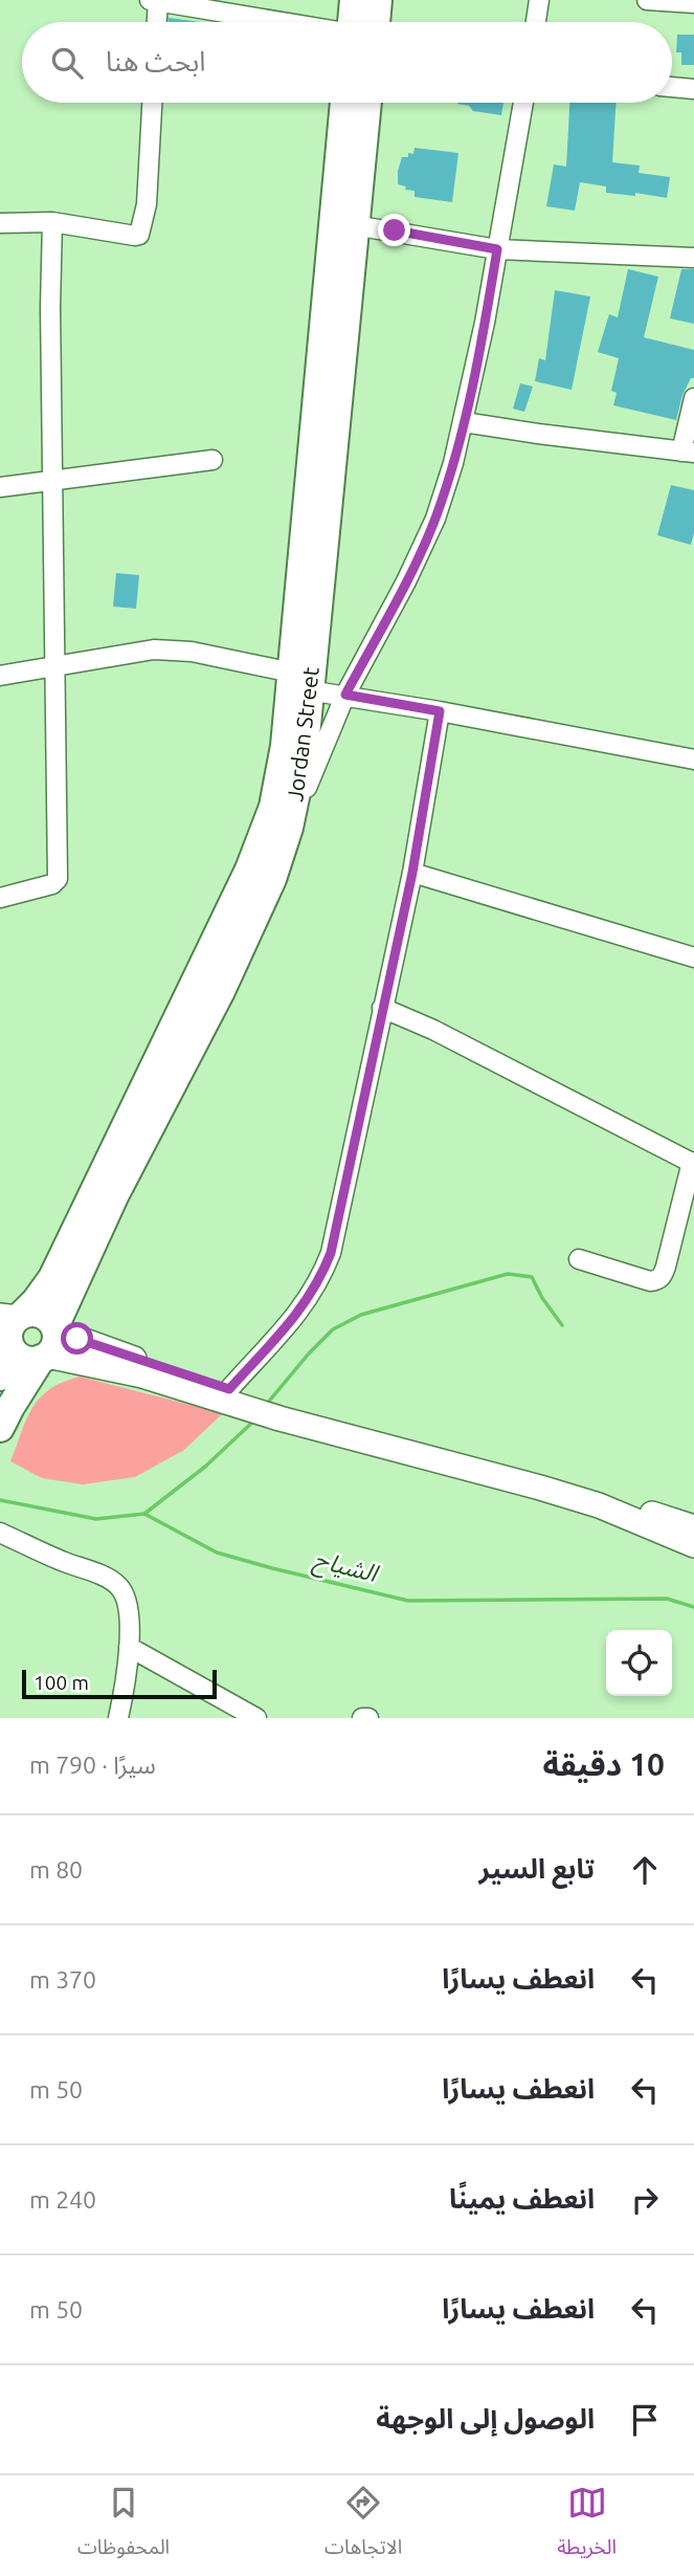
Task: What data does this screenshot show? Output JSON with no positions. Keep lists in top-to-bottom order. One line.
{"streets":{"highway":["Jordan Street"]},"water":["الشياح"],"scale_bar":"100 m","page":{"search":"ابحث هنا","scale":"100 m","heading":["10 دقيقة","سيرًا · 790 m"],"list":[["تابع السير","80 m"],["انعطف يسارًا","370 m"],["انعطف يسارًا","50 m"],["انعطف يمينًا","240 m"],["انعطف يسارًا","50 m"],"الوصول إلى الوجهة"],"nav":["الخريطة","الاتجاهات","المحفوظات"]}}
